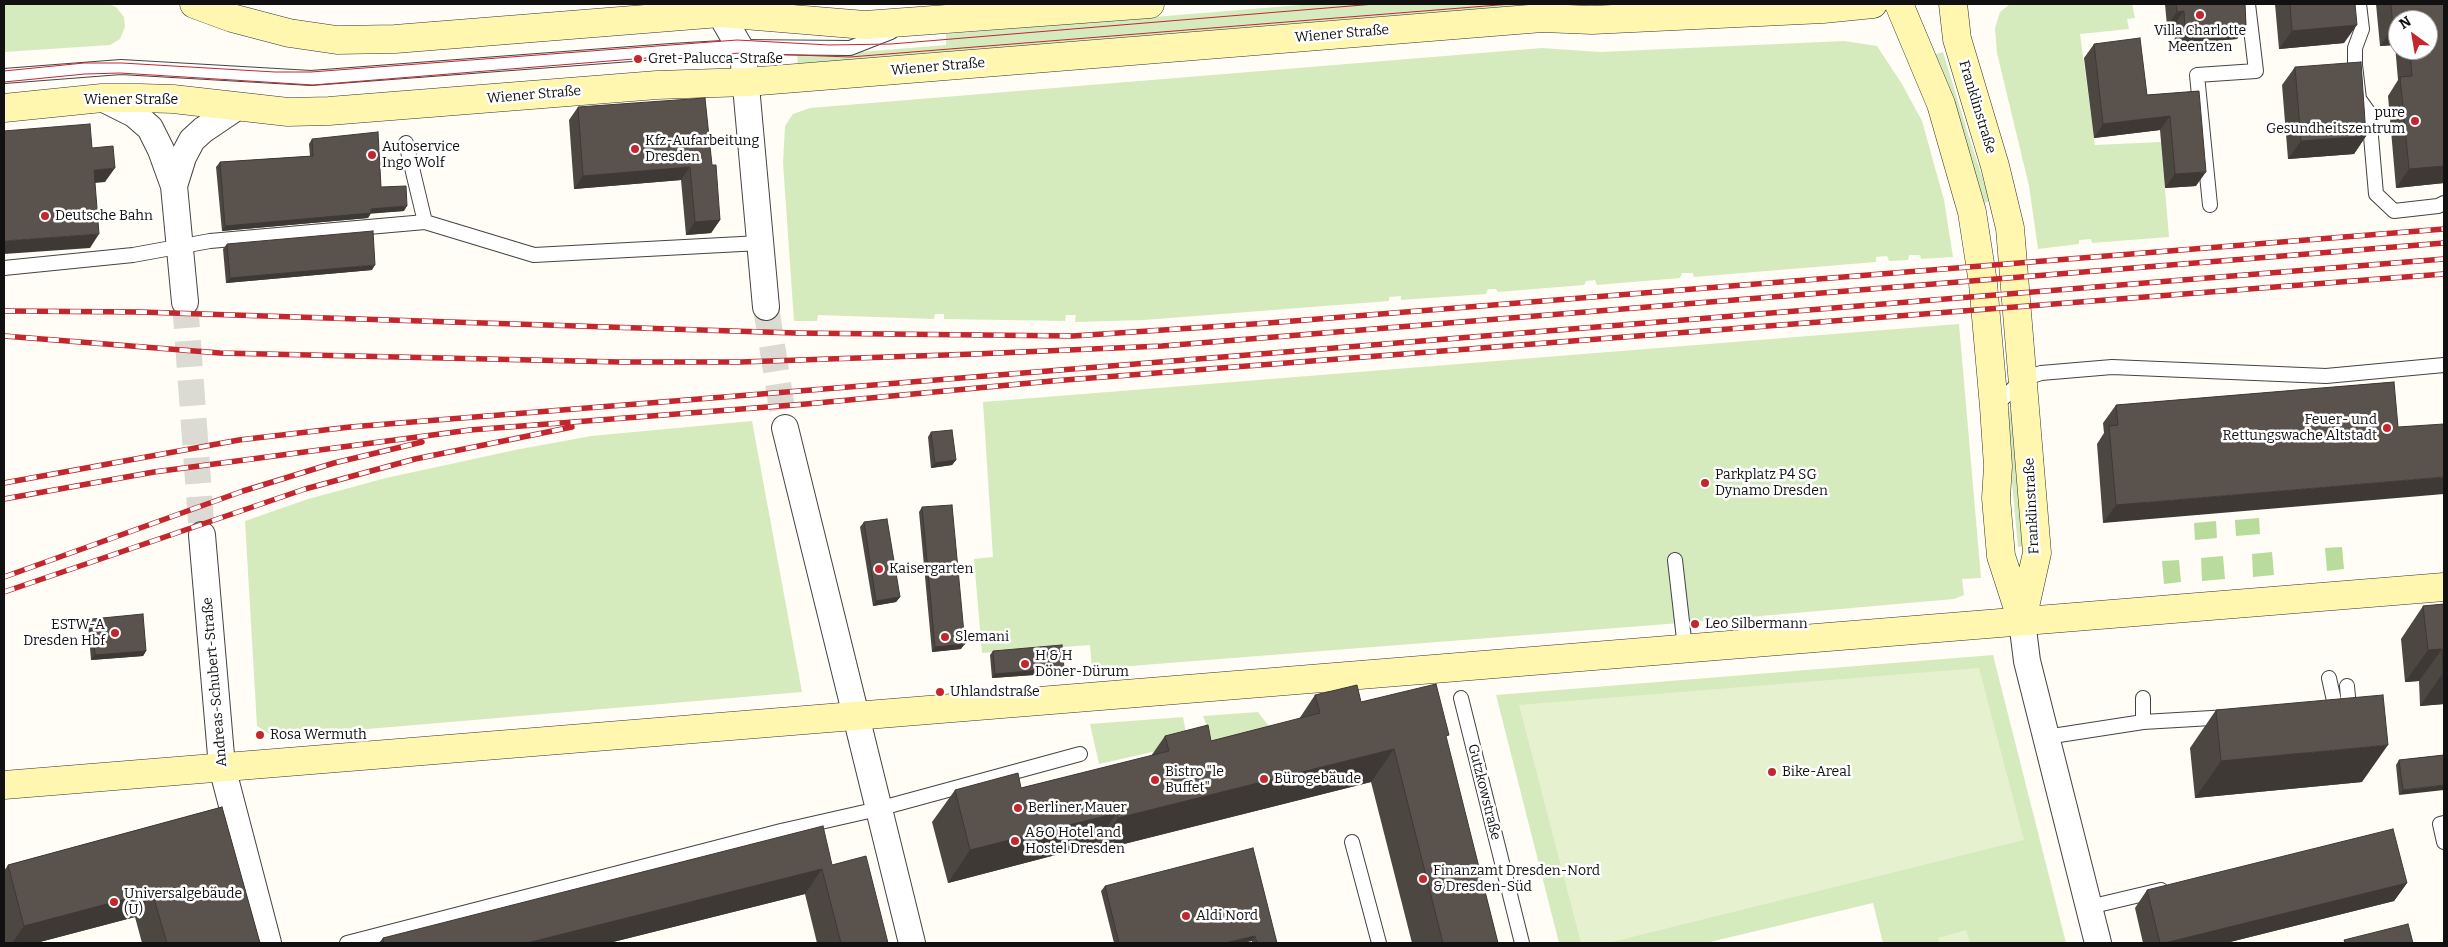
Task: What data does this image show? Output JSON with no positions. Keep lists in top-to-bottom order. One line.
{"streets":{"main road":["Wiener Straße","Franklinstraße"],"street":["Andreas-Schubert-Straße"],"lane":["Gutzkowstraße"]},"places":["Villa Charlotte Meentzen","Gret-Palucca-Straße","pure Gesundheitszentrum","Kfz-Aufarbeitung Dresden","Autoservice Ingo Wolf","Deutsche Bahn","Feuer- und Rettungswache Altstadt","Parkplatz P4 SG Dynamo Dresden","Kaisergarten","Leo Silbermann","ESTW-A Dresden Hbf","Slemani","H & H Döner-Dürum","Uhlandstraße","Rosa Wermuth","Bike-Areal","Bürogebäude","Bistro \"le Buffet\"","Berliner Mauer","A&O Hotel and Hostel Dresden","Finanzamt Dresden-Nord & Dresden-Süd","Universalgebäude (U)","Aldi Nord"],"north":"top left"}
